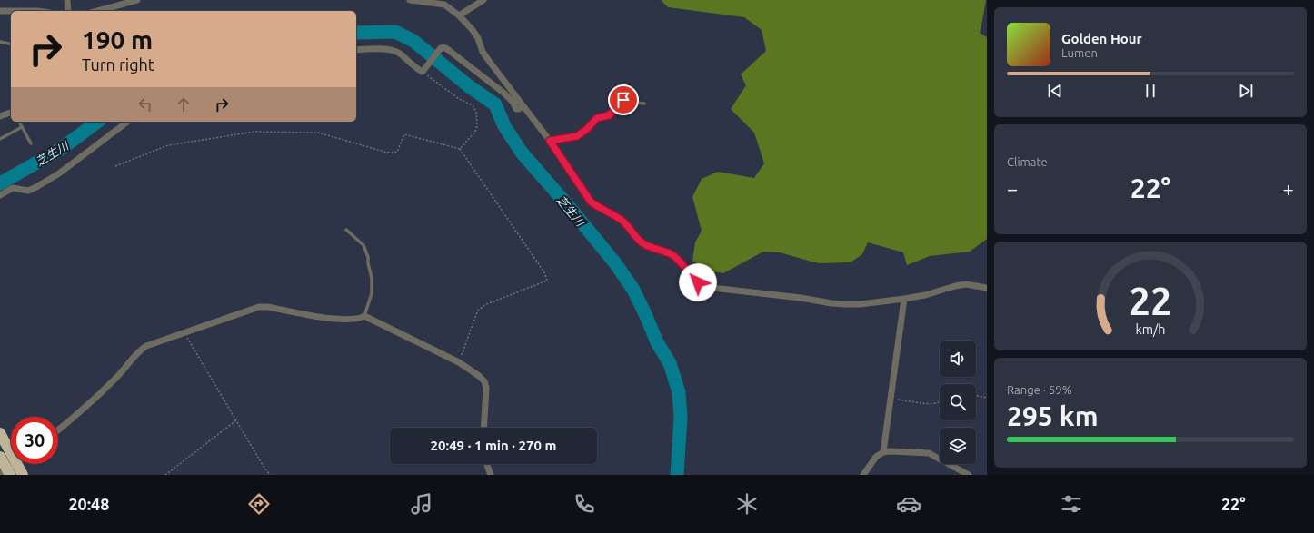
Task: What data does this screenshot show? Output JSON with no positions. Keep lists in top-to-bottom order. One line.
{"water":["芝生川"],"page":{"turn":["190 m","Turn right"],"song":["Golden Hour","Lumen"],"tile":["Climate",["Range · 59%","295 km"]],"heat":["−","22°","+"],"limit":"30","trip":"20:49 · 1 min · 270 m","tabs":["20:48","22°"],"gauge":["22","km/h"]}}
